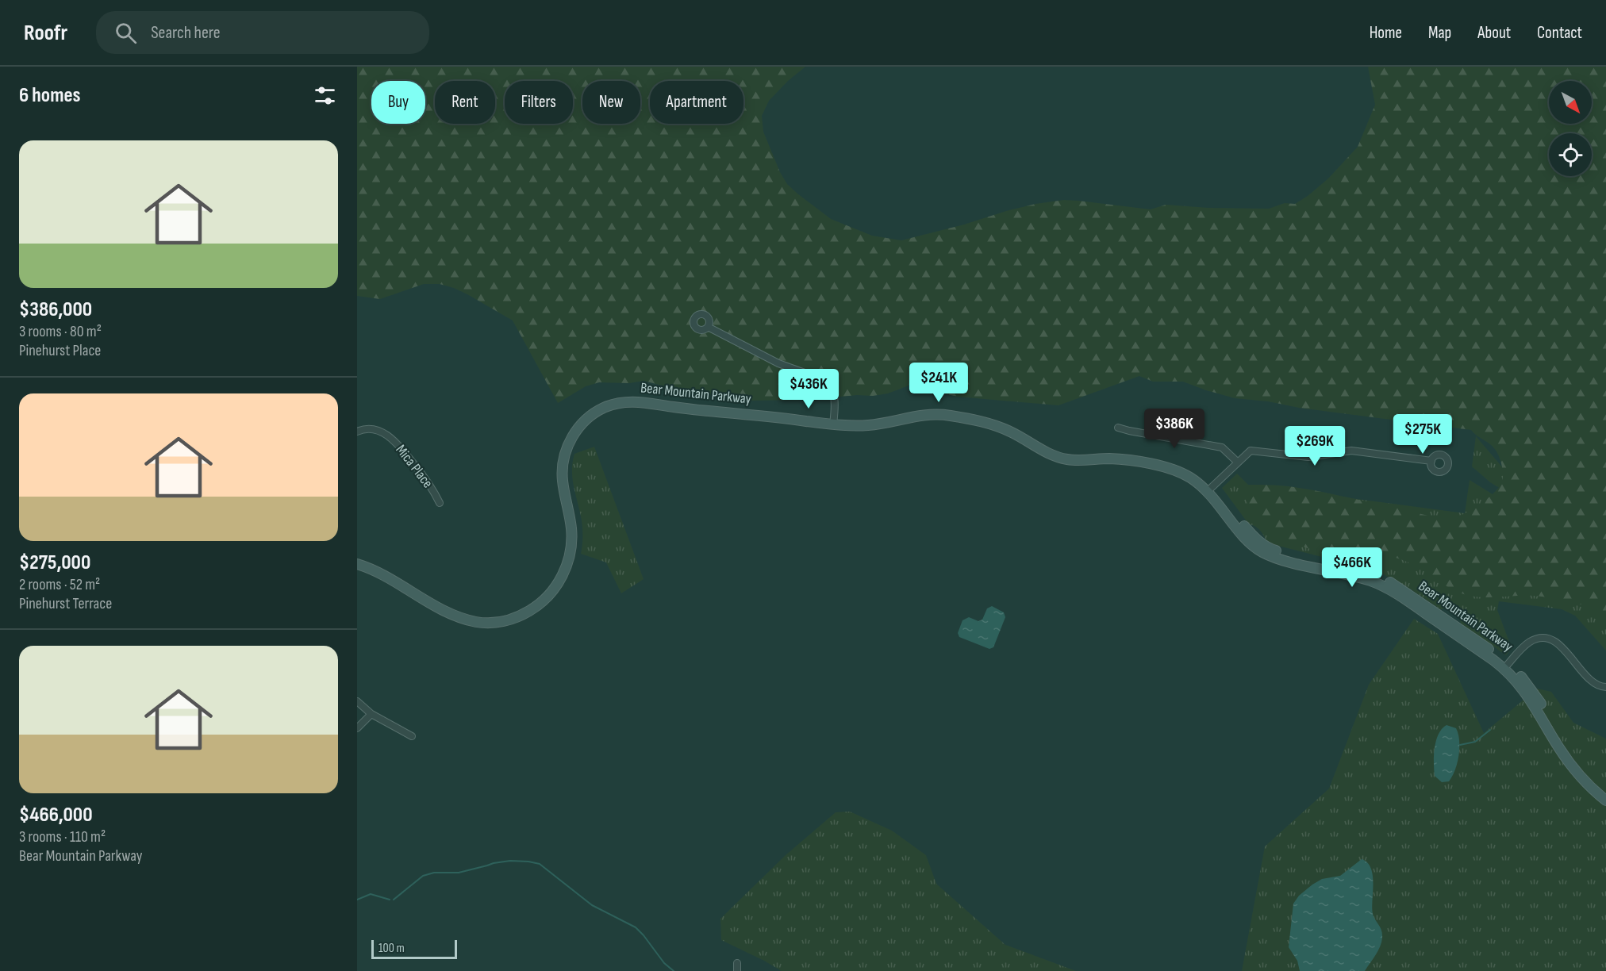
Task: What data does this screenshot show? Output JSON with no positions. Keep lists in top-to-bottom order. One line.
{"streets":{"street":["Bear Mountain Parkway","Mica Place"]},"scale_bar":"100 m","north":"bottom right","page":{"header":"Roofr","search":"Search here","nav":["Home","Map","About","Contact"],"heading":"6 homes","chip":["Buy","Rent","Filters","New","Apartment"],"list":[{"name":"$386,000","note":"3 rooms · 80 m² · Pinehurst Place"},{"name":"$275,000","note":"2 rooms · 52 m² · Pinehurst Terrace"},{"name":"$466,000","note":"3 rooms · 110 m² · Bear Mountain Parkway"}],"price":["$241K","$436K","$386K","$275K","$269K","$466K"],"scale":"100 m"}}
